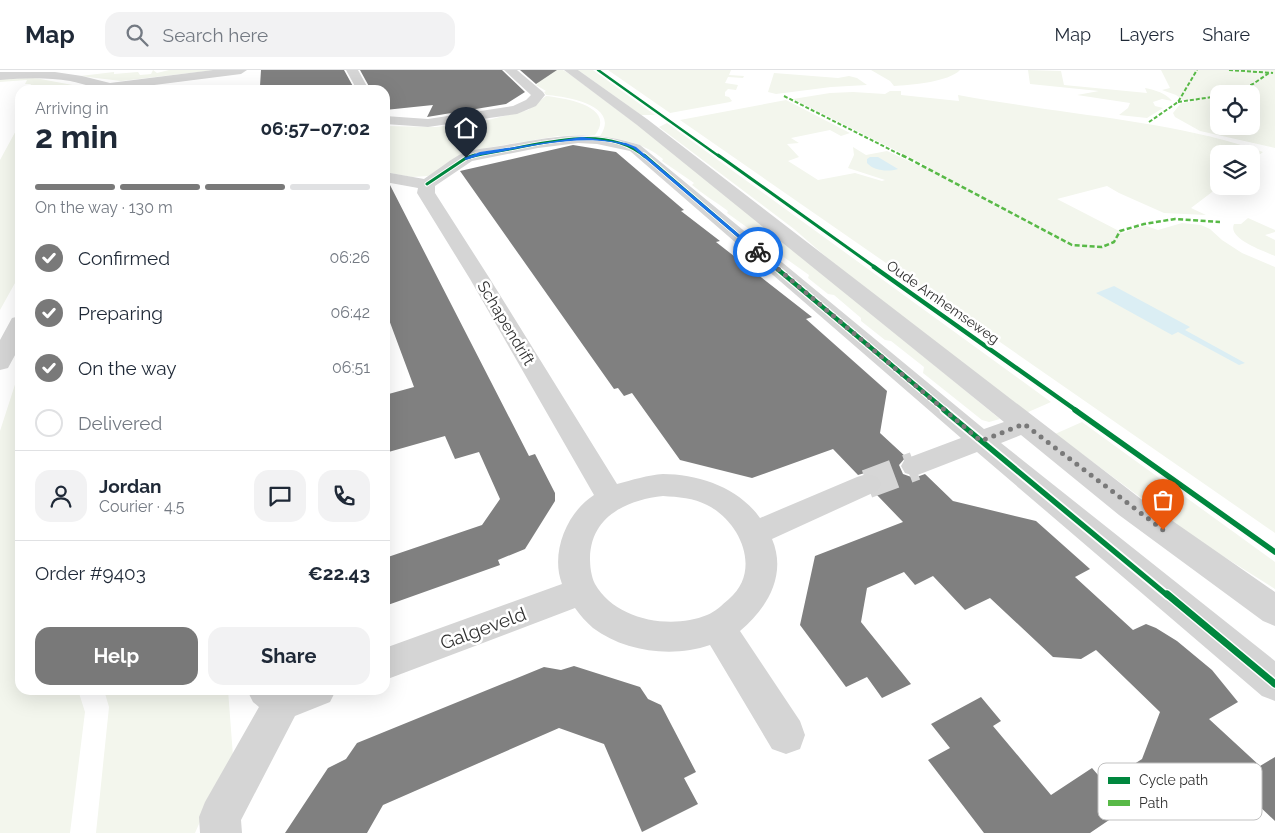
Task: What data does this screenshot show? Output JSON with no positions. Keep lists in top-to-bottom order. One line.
{"streets":{"street":["Schapendrift","Galgeveld"],"cycle path":["Oude Arnhemseweg"]},"crossings":[["Schapendrift","Galgeveld"]],"legend":["Cycle path","Path"],"page":{"header":"Map","search":"Search here","nav":["Map","Layers","Share"],"heading":["2 min","Arriving in","06:57–07:02"],"panel":["Jordan","Courier · 4.5","Order #9403","€22.43"],"bar":"On the way · 130 m","list":[["Confirmed","06:26"],["Preparing","06:42"],["On the way","06:51"],"Delivered"],"buttons":["Help","Share"]}}
